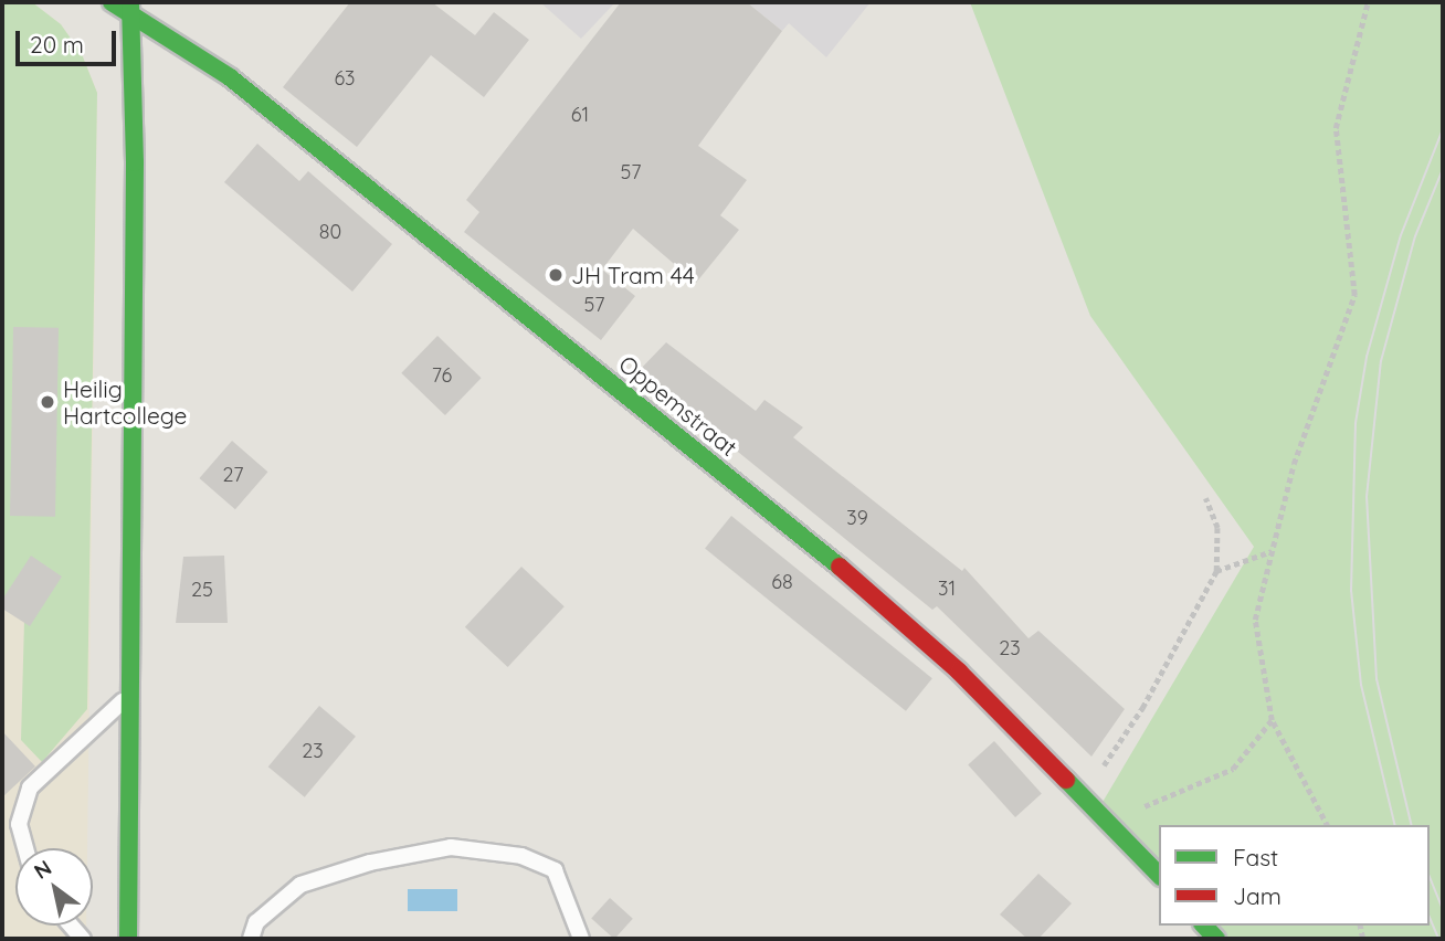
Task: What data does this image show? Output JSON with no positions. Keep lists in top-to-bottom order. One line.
{"streets":{"street":["Oppemstraat"]},"places":["JH Tram 44","Heilig Hartcollege"],"house_numbers":["63","61","57","80","57","76","27","39","68","31","25","23","23"],"legend":["Fast","Jam"],"scale_bar":"20 m","north":"top left"}
